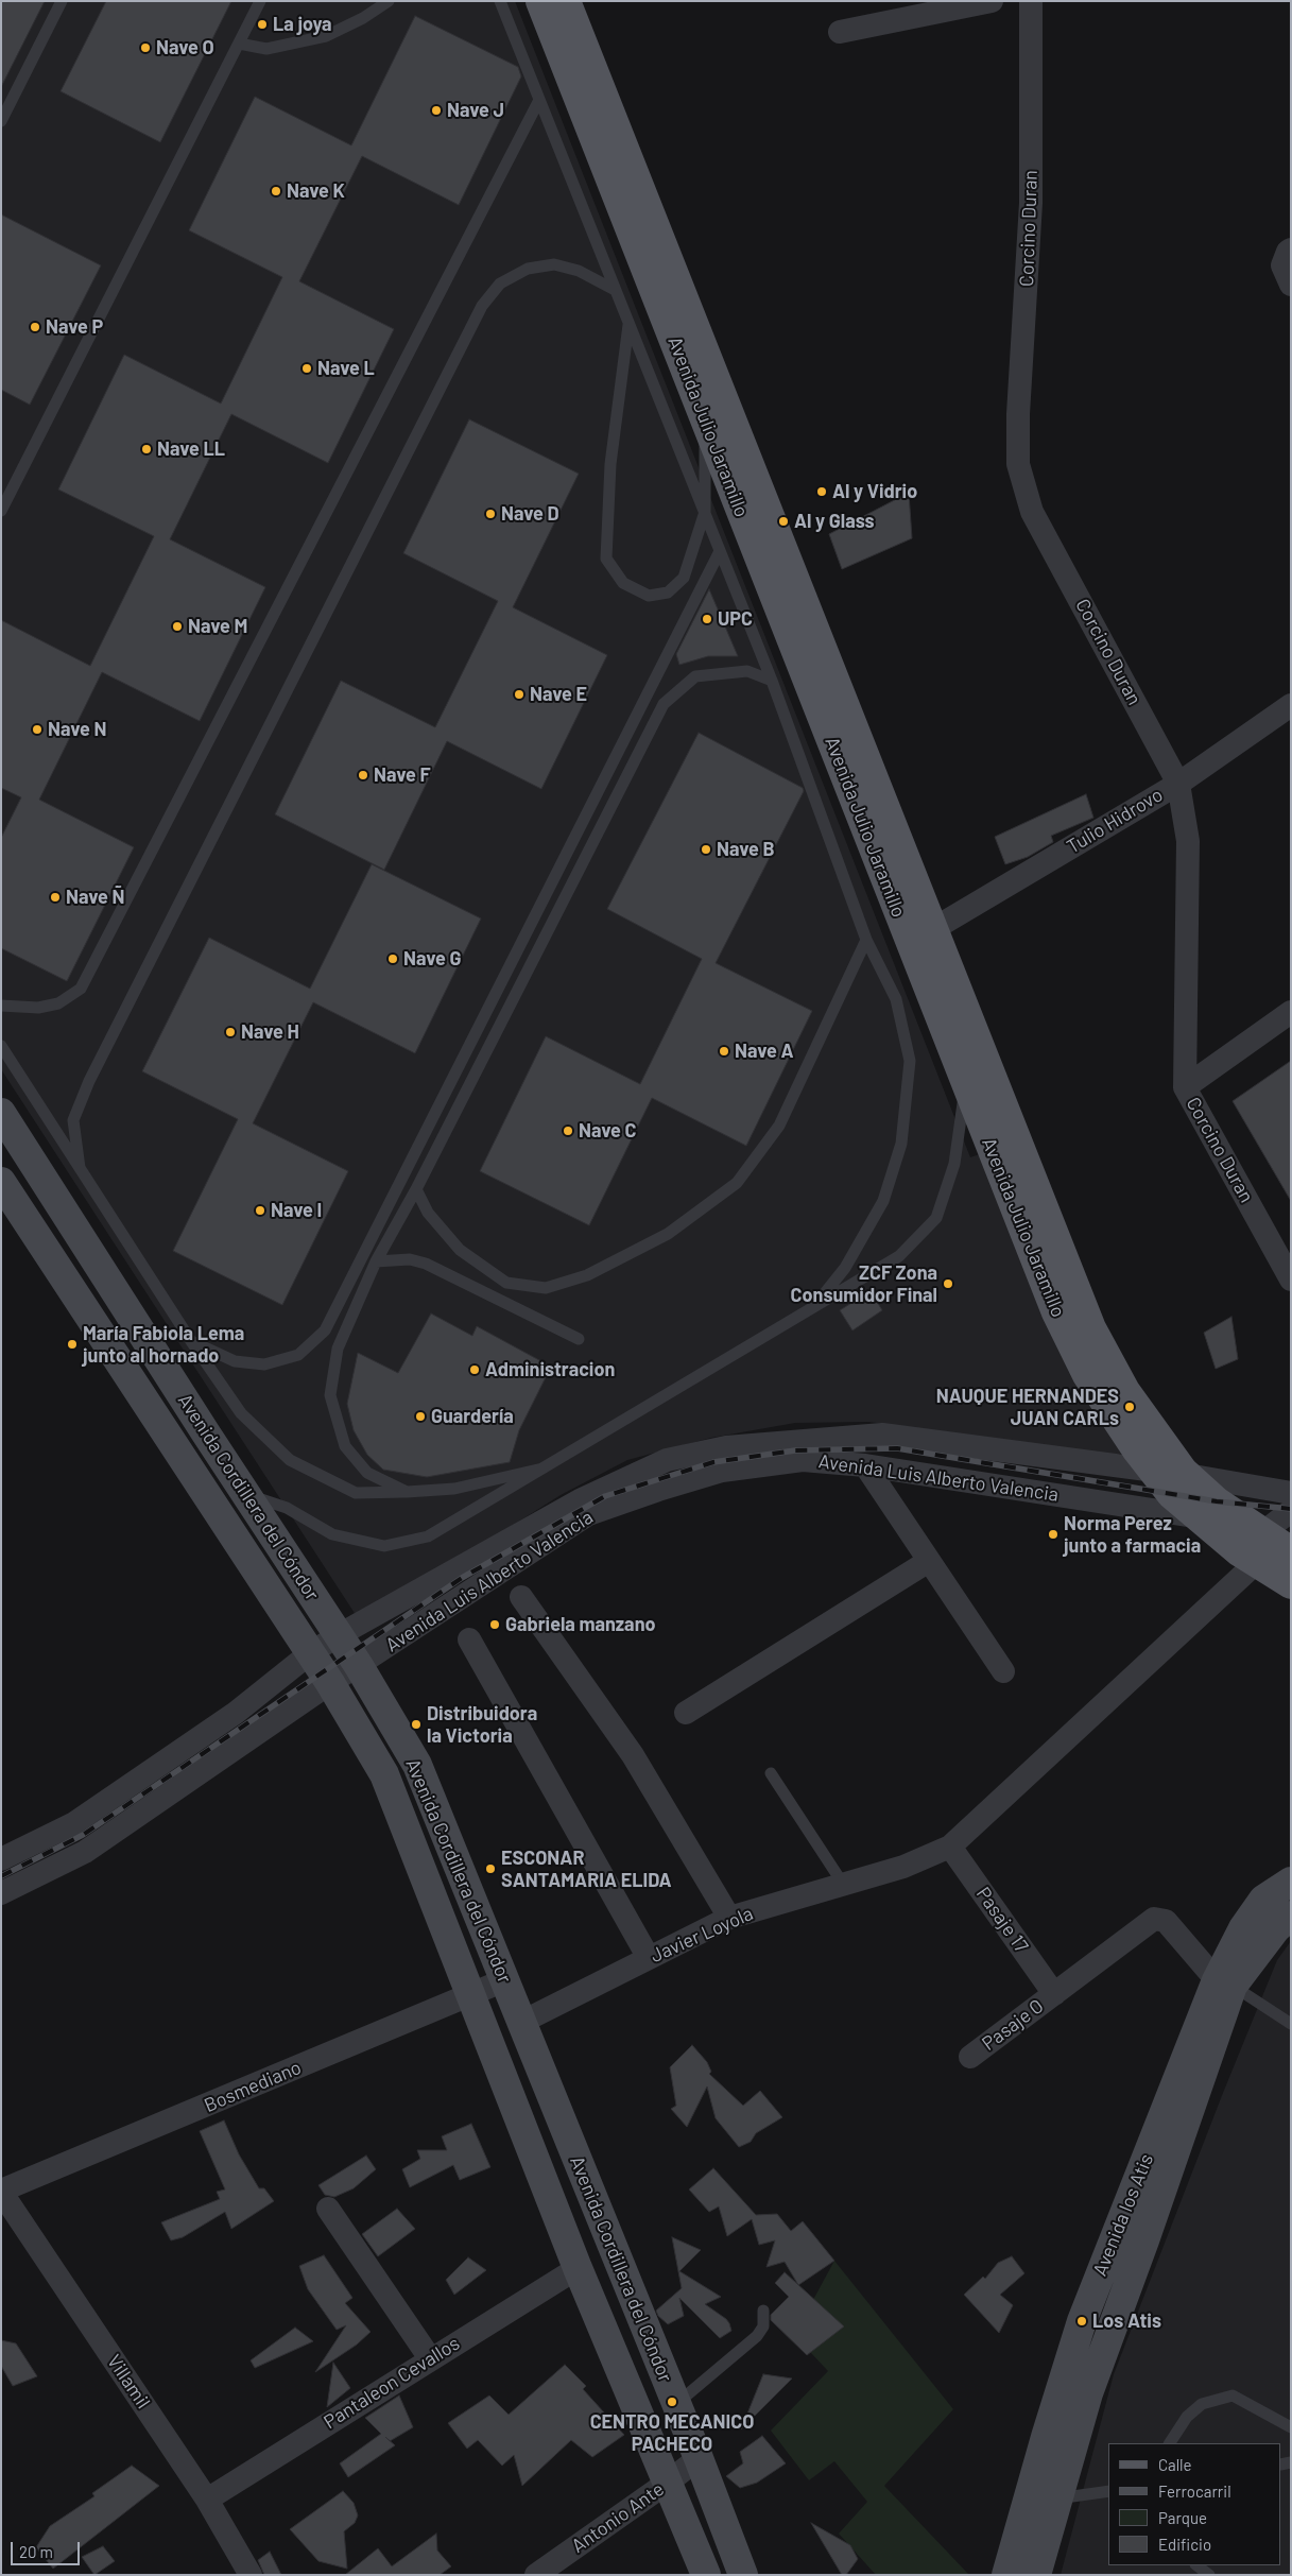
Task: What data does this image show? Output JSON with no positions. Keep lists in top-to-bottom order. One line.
{"streets":{"main road":["Avenida Julio Jaramillo"],"street":["Corcino Duran","Tulio Hidrovo","Avenida Luis Alberto Valencia","Avenida Cordillera del Cóndor","Pasaje 17","Javier Loyola","Pasaje O","Bosmediano","Avenida los Atis","Villamil","Pantaleon Cevallos","Antonio Ante"]},"crossings":[["Corcino Duran","Tulio Hidrovo"],["Avenida Julio Jaramillo","Tulio Hidrovo"],["Avenida Julio Jaramillo","Avenida Luis Alberto Valencia"],["Avenida Julio Jaramillo","Javier Loyola"],["Avenida Luis Alberto Valencia","Avenida Cordillera del Cóndor"],["Avenida Cordillera del Cóndor","Javier Loyola"],["Avenida Cordillera del Cóndor","Bosmediano"],["Avenida Cordillera del Cóndor","Pantaleon Cevallos"],["Avenida Cordillera del Cóndor","Antonio Ante"],["Pasaje 17","Javier Loyola"],["Pasaje 17","Pasaje O"],["Pasaje O","Avenida los Atis"],["Bosmediano","Villamil"],["Villamil","Pantaleon Cevallos"]],"places":["La joya","Nave O","Nave J","Nave K","Nave P","Nave L","Nave LL","Al y Vidrio","Nave D","Al y Glass","UPC","Nave M","Nave E","Nave N","Nave F","Nave B","Nave Ñ","Nave G","Nave H","Nave A","Nave C","Nave I","ZCF Zona Consumidor Final","María Fabiola Lema junto al hornado","Administracion","NAUQUE HERNANDES JUAN CARLs","Guardería","Norma Perez junto a farmacia","Gabriela manzano","Distribuidora la Victoria","ESCONAR SANTAMARIA ELIDA","Los Atis","CENTRO MECANICO PACHECO"],"legend":["Calle","Ferrocarril","Parque","Edificio"],"scale_bar":"20 m"}
